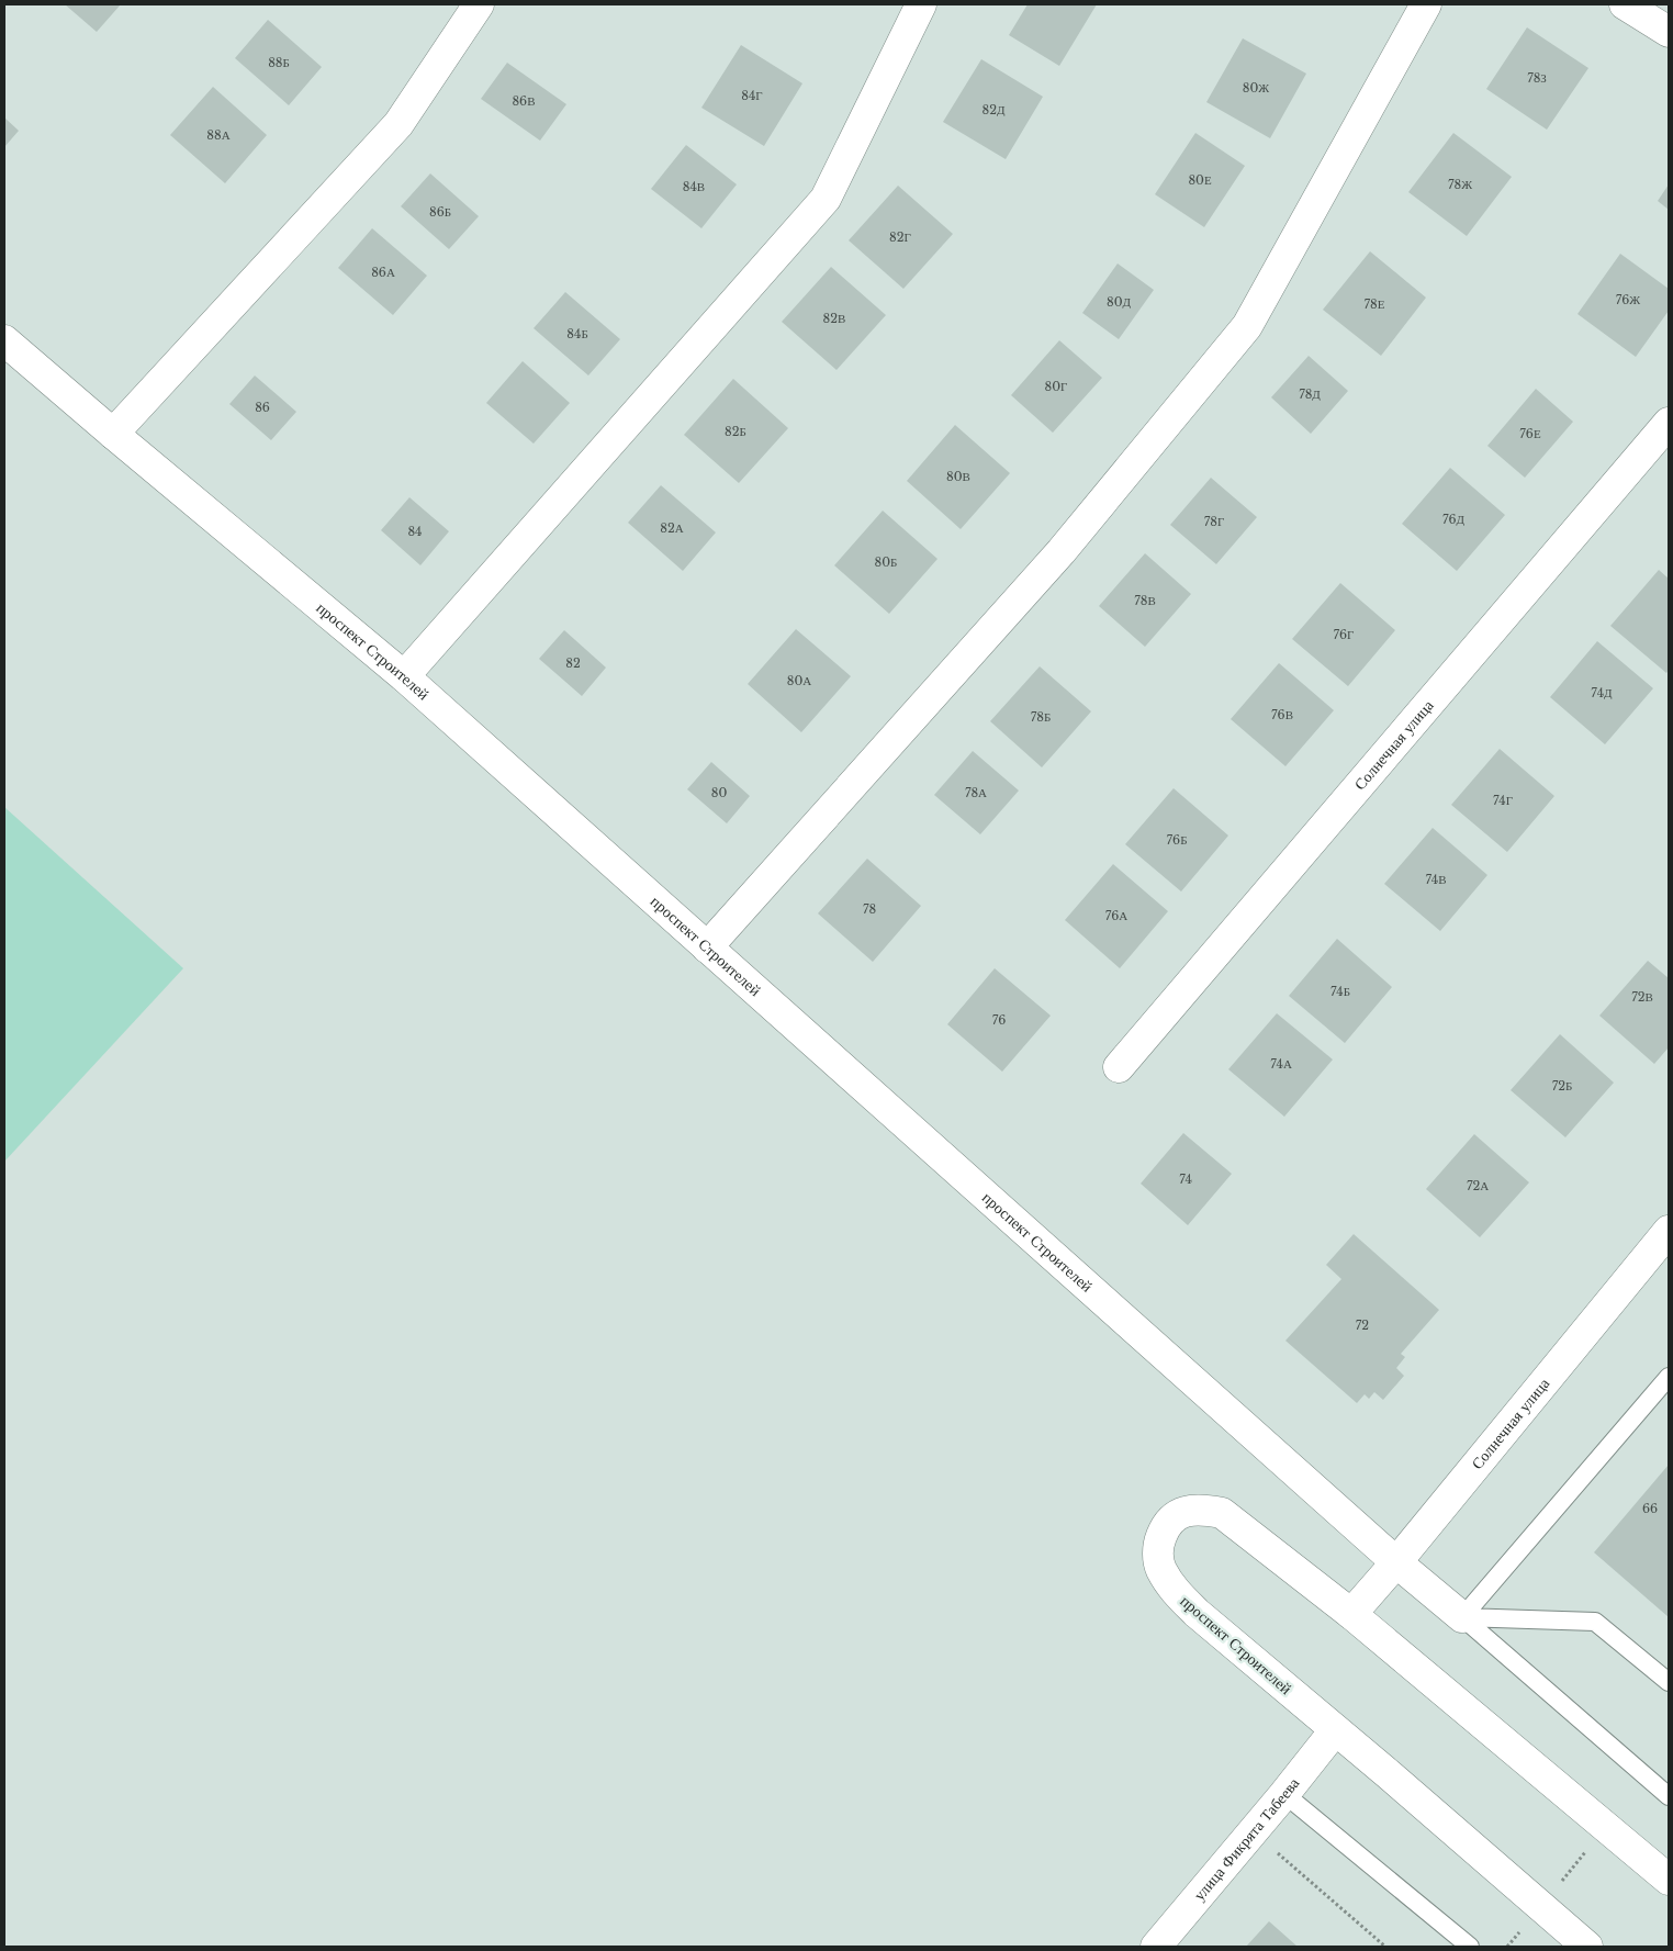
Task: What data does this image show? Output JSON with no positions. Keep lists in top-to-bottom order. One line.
{"streets":{"street":["проспект Строителей","Солнечная улица","улица Фикрята Табеева"]},"crossings":[["проспект Строителей","Солнечная улица"],["проспект Строителей","улица Фикрята Табеева"]],"house_numbers":["88Б","78З","80Ж","84Г","86В","82Д","88А","80Е","78Ж","84В","86Б","82Г","86А","76Ж","80Д","78Е","82В","84Б","80Г","78Д","86","82Б","76Е","80В","76Д","78Г","82А","84","80Б","78В","76Г","82","80А","74Д","76В","78Б","80","78А","74Г","76Б","74В","78","76А","74Б","72В","76","74А","72Б","74","72А","72","66"]}
